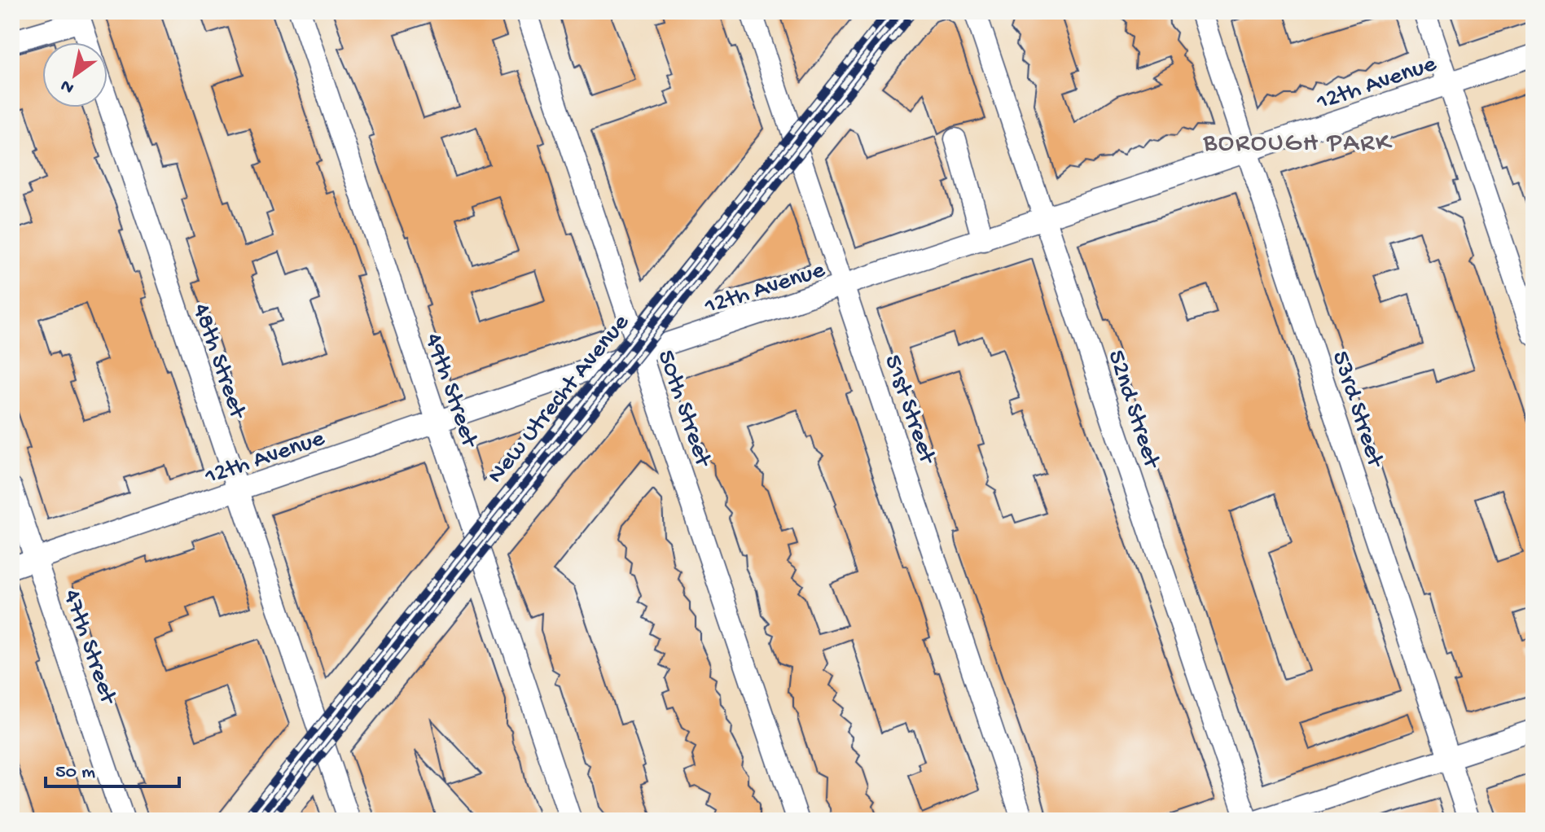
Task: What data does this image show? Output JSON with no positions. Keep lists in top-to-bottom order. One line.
{"streets":{"street":["12th Avenue","48th Street","49th Street","New Utrecht Avenue","50th Street","51st Street","52nd Street","53rd Street","47th Street"]},"crossings":[["12th Avenue","48th Street"],["12th Avenue","49th Street"],["12th Avenue","New Utrecht Avenue"],["12th Avenue","50th Street"],["12th Avenue","51st Street"],["12th Avenue","52nd Street"],["12th Avenue","53rd Street"],["12th Avenue","47th Street"],["48th Street","New Utrecht Avenue"],["49th Street","New Utrecht Avenue"],["New Utrecht Avenue","50th Street"],["New Utrecht Avenue","51st Street"]],"districts":["BOROUGH PARK"],"scale_bar":"50 m","north":"bottom left"}
